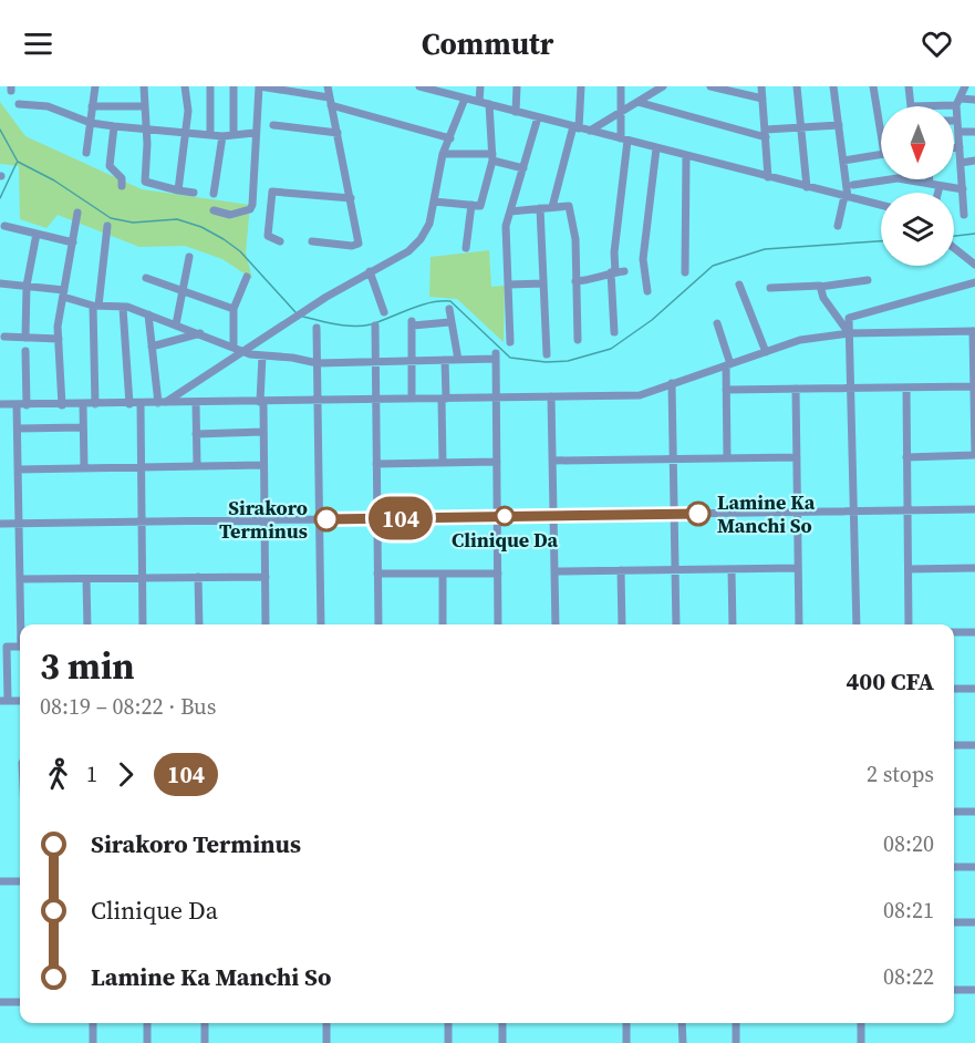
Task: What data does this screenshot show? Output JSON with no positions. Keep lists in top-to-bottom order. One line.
{"places":["Lamine Ka Manchi So","Clinique Da","Sirakoro Terminus"],"lines":["bus line 104"],"north":"bottom","page":{"header":"Commutr","on_map":"104","heading":["3 min","08:19 – 08:22 · Bus","400 CFA"],"legs":["1","104","2 stops"],"list":[{"name":"Sirakoro Terminus","value":"08:20"},{"name":"Clinique Da","value":"08:21"},{"name":"Lamine Ka Manchi So","value":"08:22"}]}}
